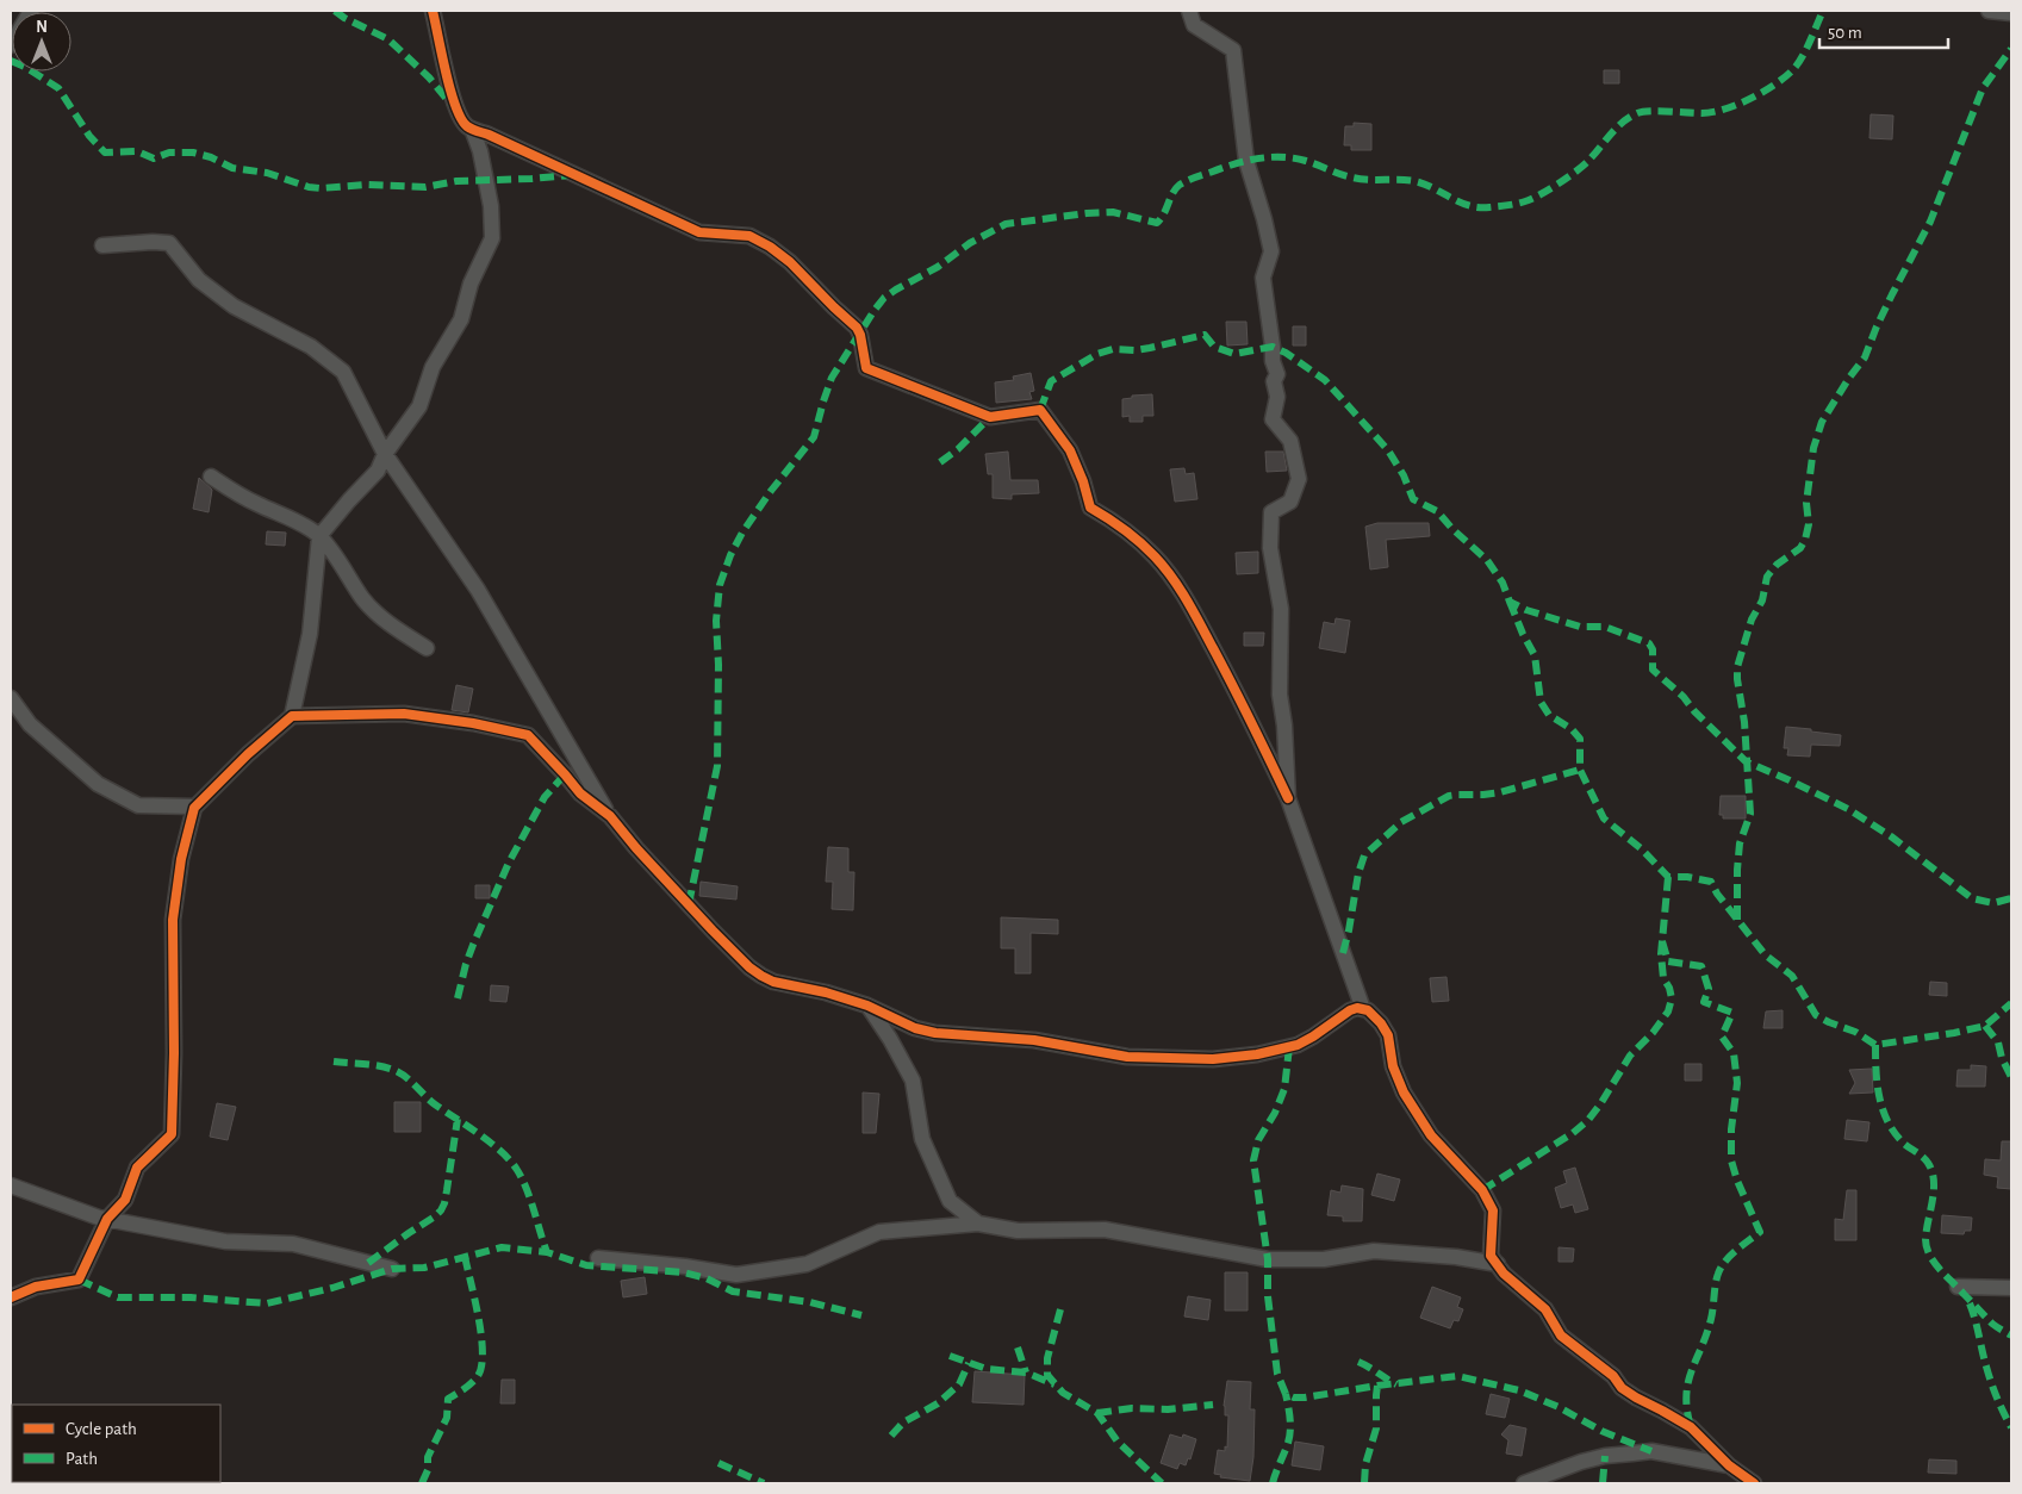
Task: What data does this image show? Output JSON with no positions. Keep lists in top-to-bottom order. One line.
{"legend":["Cycle path","Path"],"scale_bar":"50 m","north":"top"}
